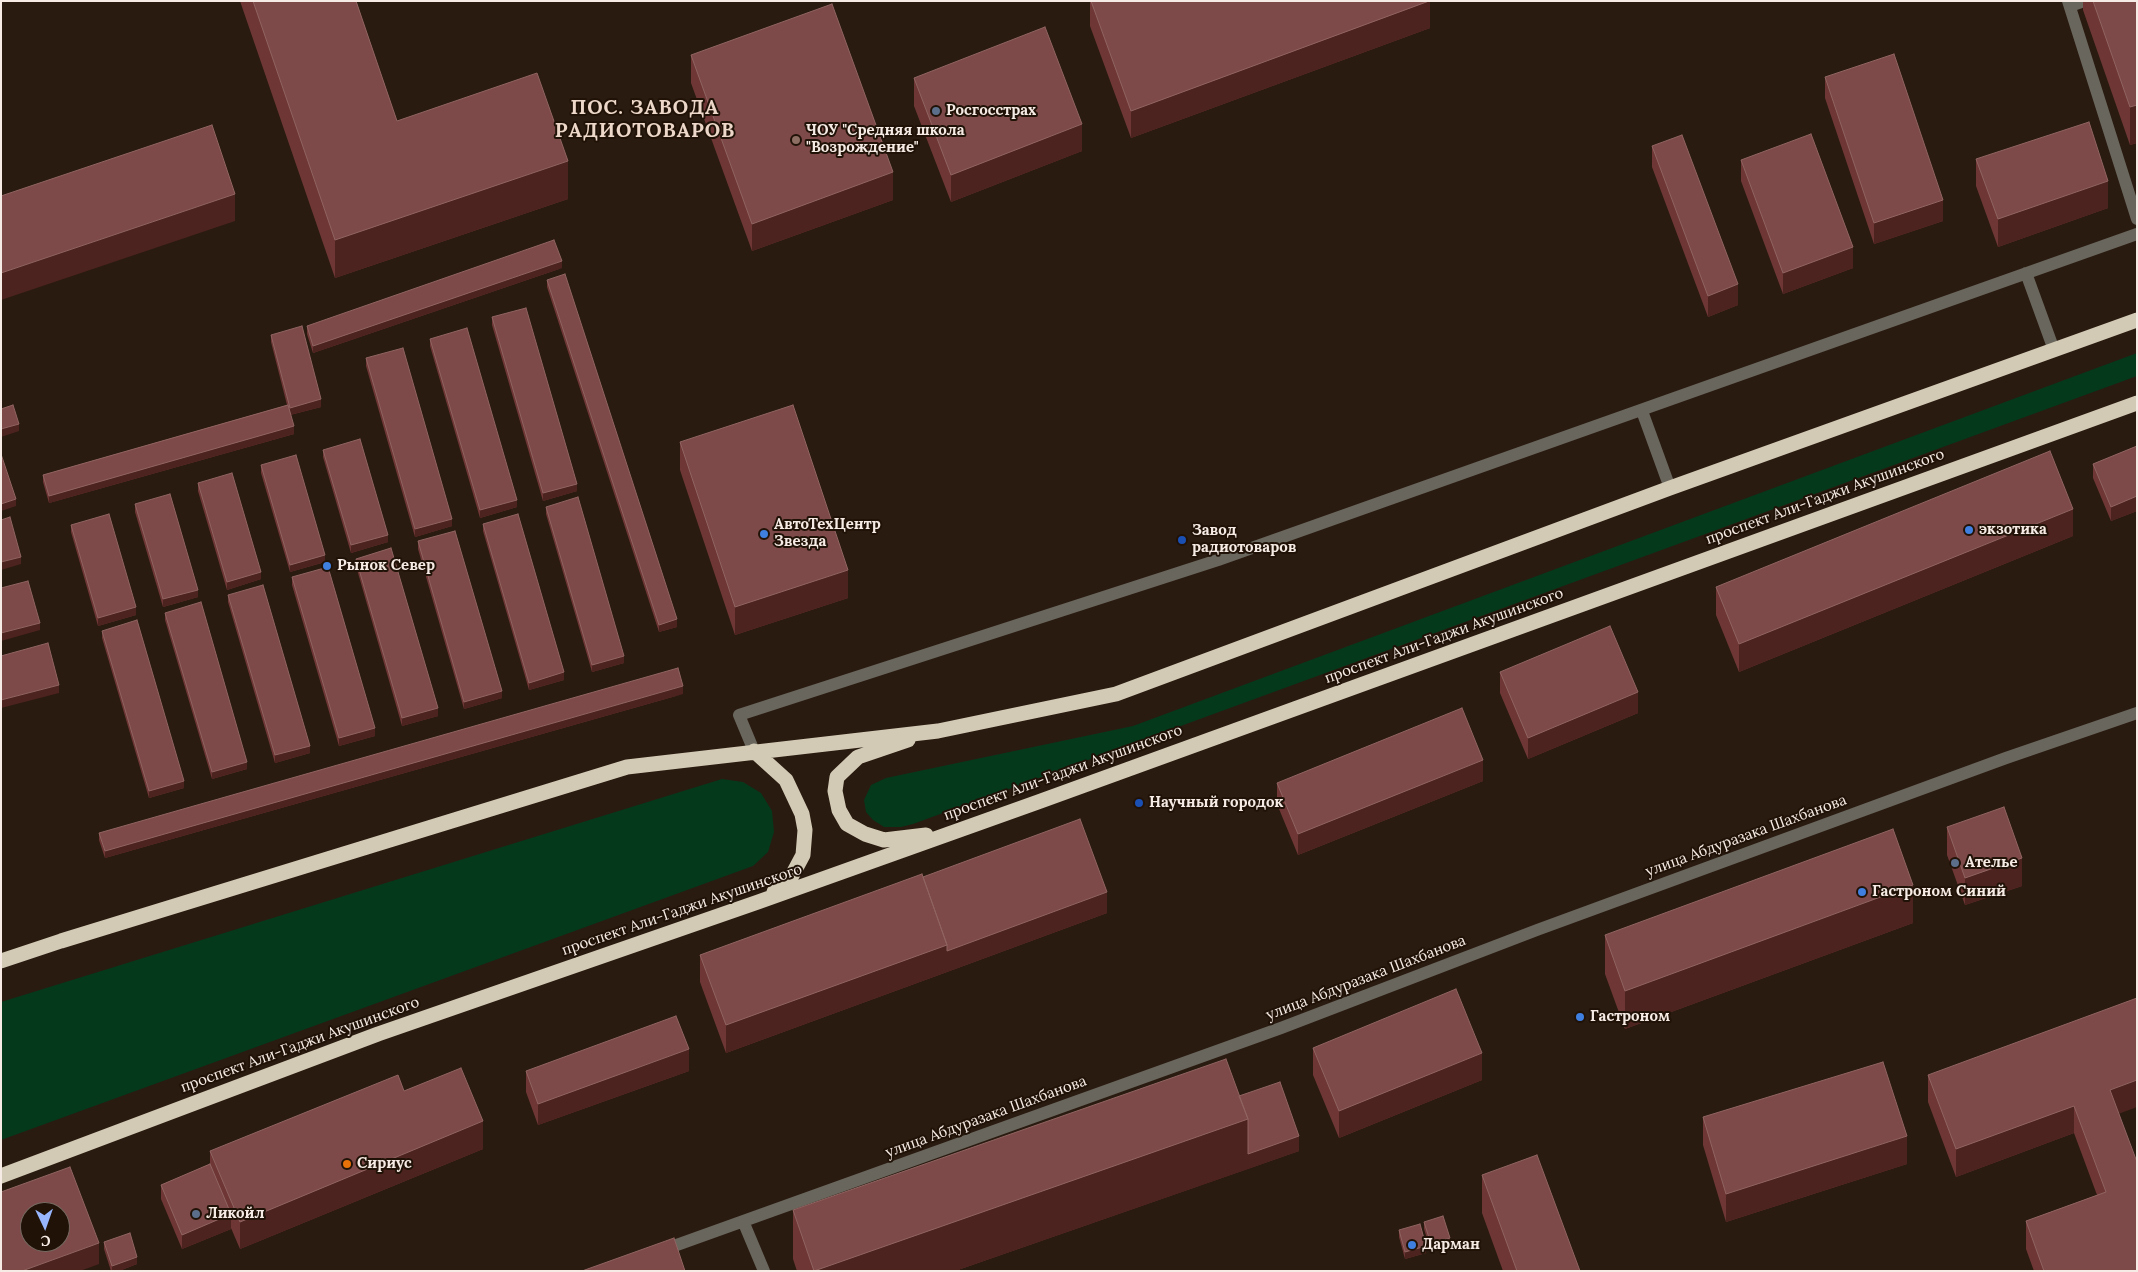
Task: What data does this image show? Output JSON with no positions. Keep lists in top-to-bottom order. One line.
{"streets":{"highway":["проспект Али-Гаджи Акушинского"],"street":["улица Абдуразака Шахбанова"]},"districts":["ПОС. ЗАВОДА РАДИОТОВАРОВ"],"places":["Росгосстрах","ЧОУ \"Средняя школа \"Возрождение\"","экзотика","АвтоТехЦентр Звезда","Завод радиотоваров","Рынок Север","Научный городок","Ателье","Гастроном Синий","Гастроном","Сириус","Ликойл","Дарман"],"north":"bottom"}
